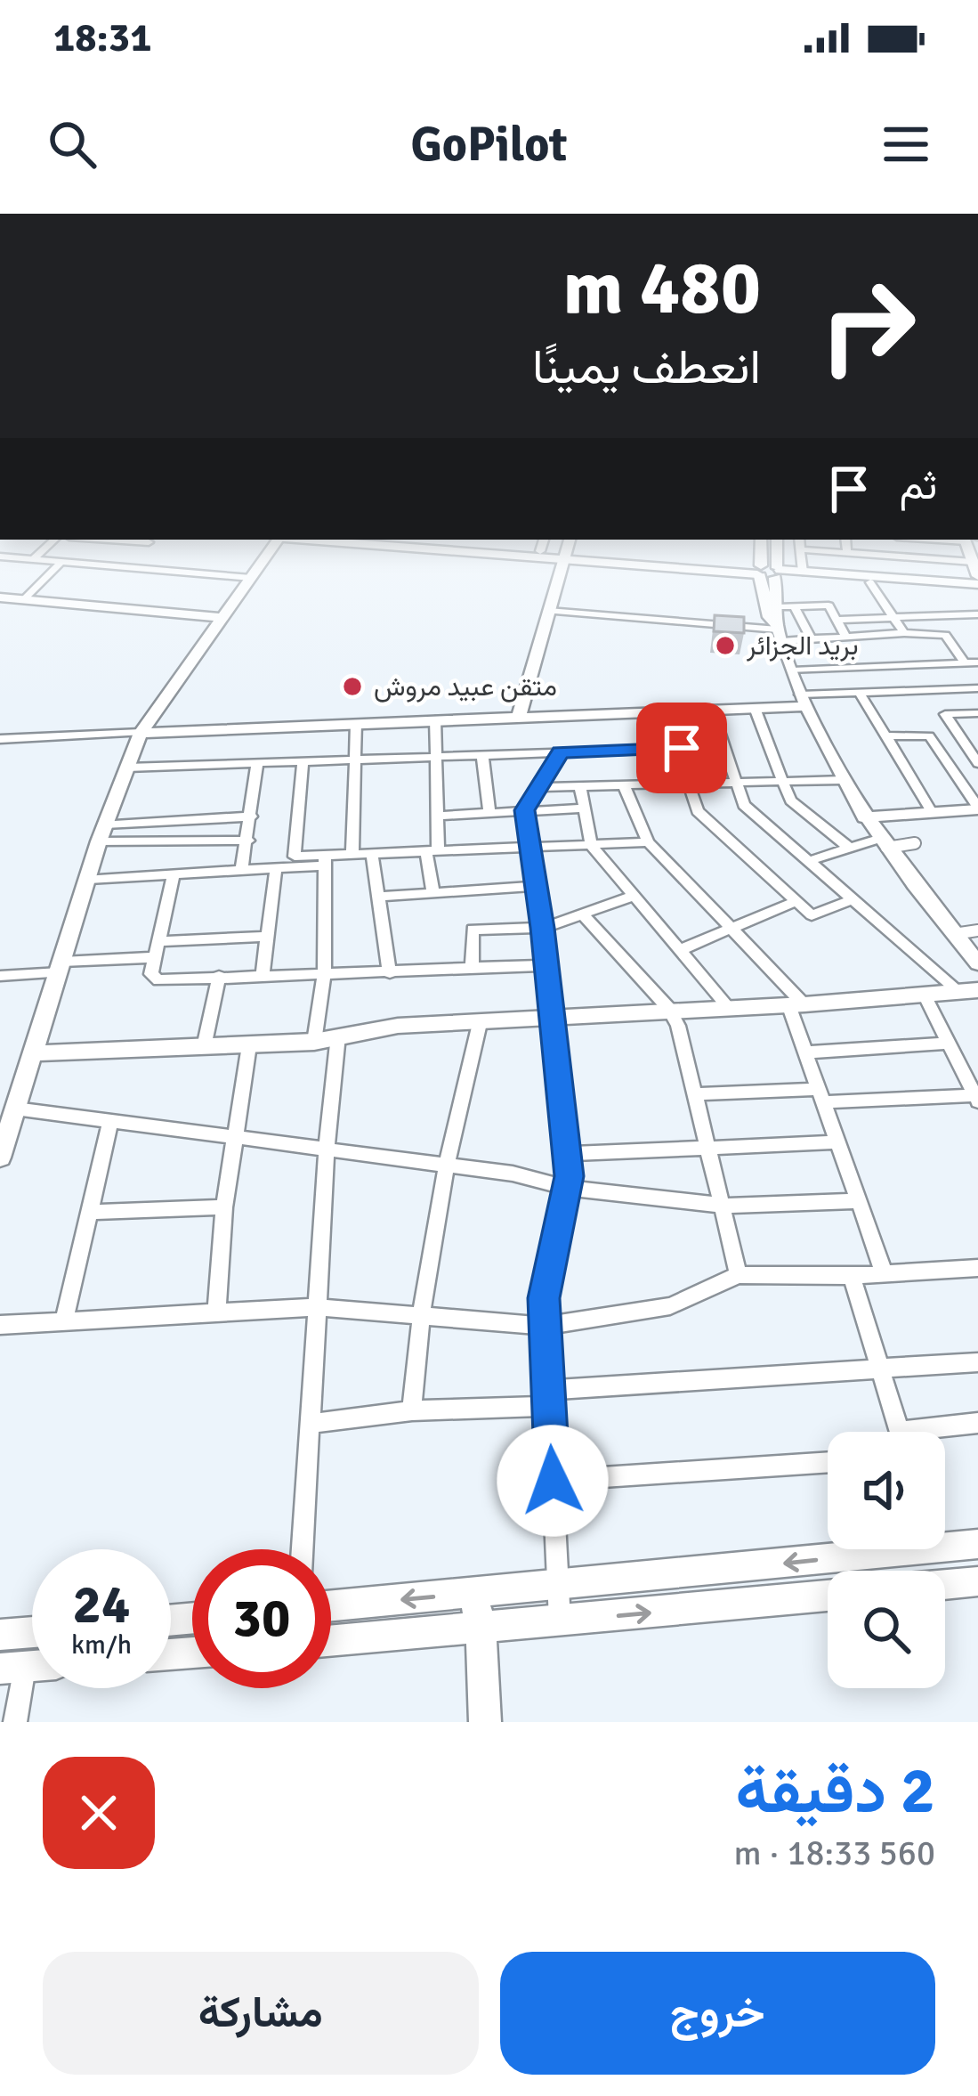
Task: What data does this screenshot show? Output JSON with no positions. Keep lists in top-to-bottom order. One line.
{"places":["بريد الجزائر","متقن عبيد مروش"],"page":{"status":"18:31","header":"GoPilot","turn":["480 m","انعطف يمينًا"],"then":"ثم","speed":"24 km/h","limit":"30","heading":["2 دقيقة","560 m · 18:33"],"buttons":["خروج","مشاركة"]}}
